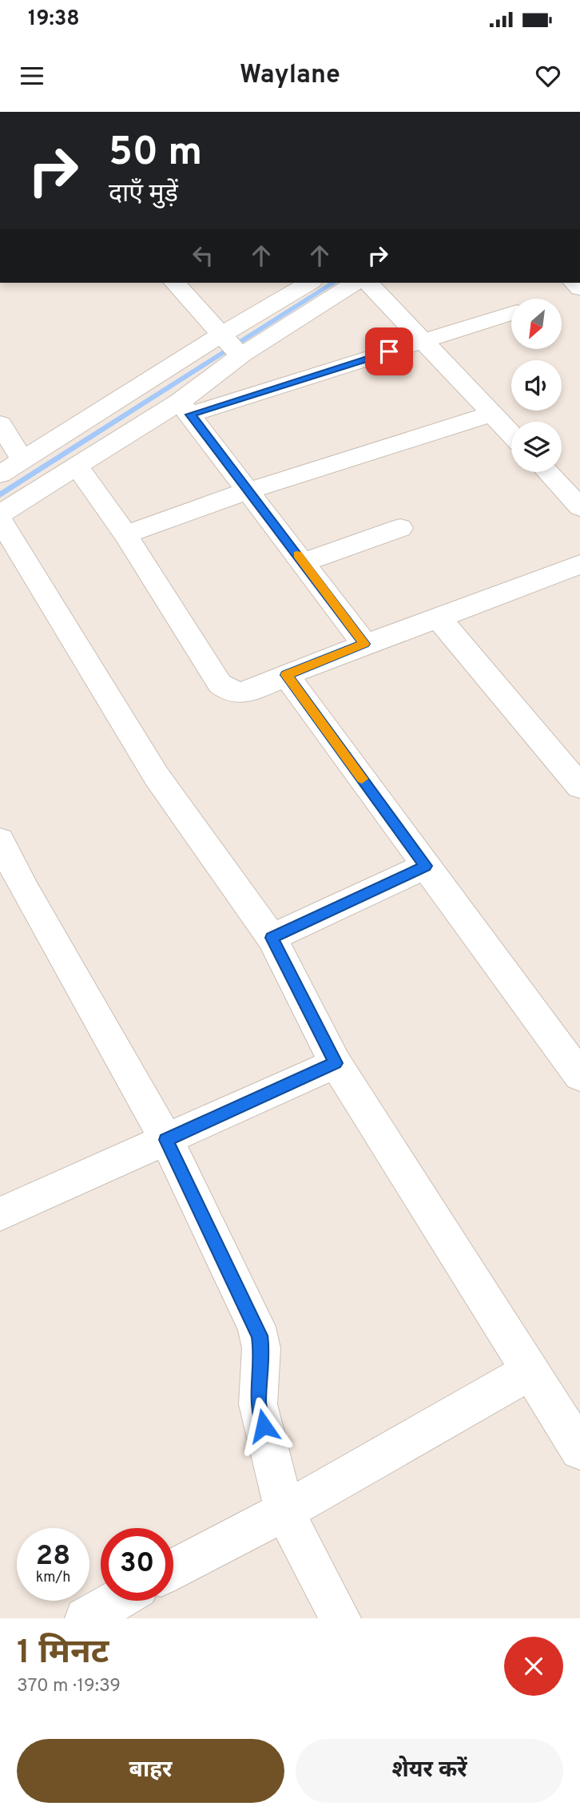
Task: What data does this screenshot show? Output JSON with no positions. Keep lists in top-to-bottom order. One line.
{"north":"bottom left","page":{"status":"19:38","header":"Waylane","turn":["50 m","दाएँ मुड़ें"],"speed":"28 km/h","limit":"30","heading":["1 मिनट","370 m · 19:39"],"buttons":["बाहर","शेयर करें"]}}
